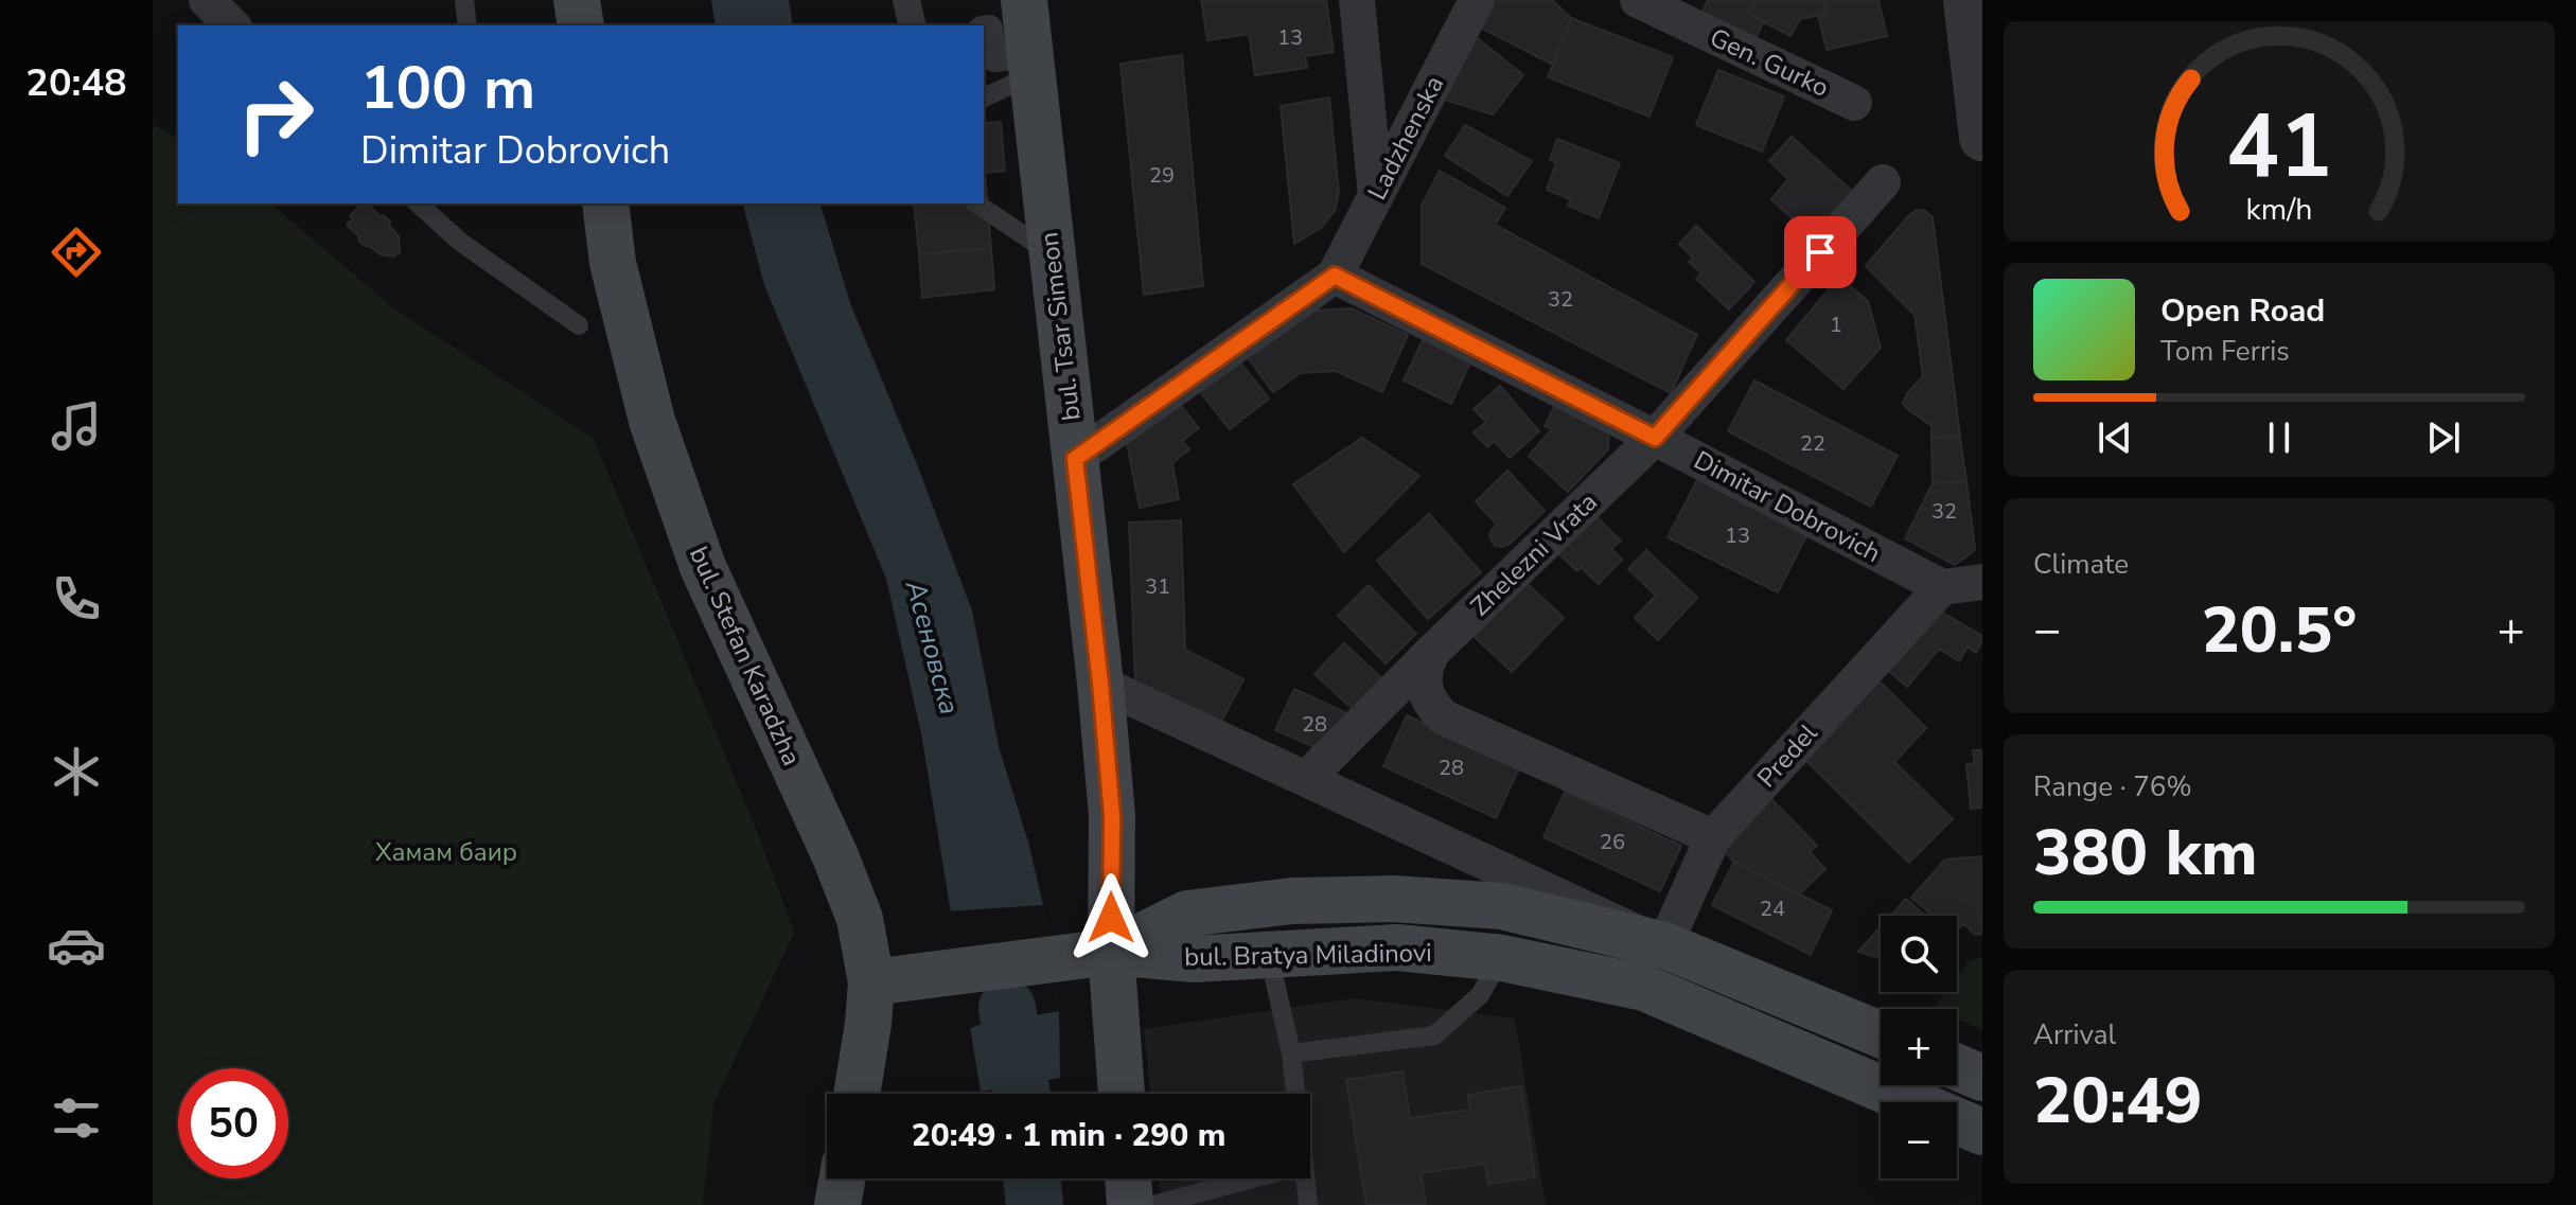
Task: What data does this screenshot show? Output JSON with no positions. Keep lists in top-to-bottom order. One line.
{"streets":{"main road":["bul. Tsar Simeon","bul. Stefan Karadzha","bul. Bratya Miladinovi"],"street":["Gen. Gurko","Ladzhenska","Dimitar Dobrovich","Zhelezni Vrata","Predel"]},"crossings":[["Ladzhenska","Dimitar Dobrovich"],["bul. Tsar Simeon","bul. Bratya Miladinovi"],["Dimitar Dobrovich","Zhelezni Vrata"],["Dimitar Dobrovich","Predel"],["Zhelezni Vrata","bul. Bratya Miladinovi"],["bul. Stefan Karadzha","bul. Bratya Miladinovi"],["Predel","bul. Bratya Miladinovi"]],"water":["Асеновска"],"parks":["Хамам баир"],"house_numbers":["13","29","32","1","22","32","13","31","28","28","26","24"],"page":{"tabs":"20:48","turn":["100 m","Dimitar Dobrovich"],"song":["Open Road","Tom Ferris"],"tile":["Climate",["Range · 76%","380 km"],["Arrival","20:49"]],"heat":["−","20.5°","+"],"map_buttons":["+","−"],"limit":"50","trip":"20:49 · 1 min · 290 m","gauge":["41","km/h"]}}
